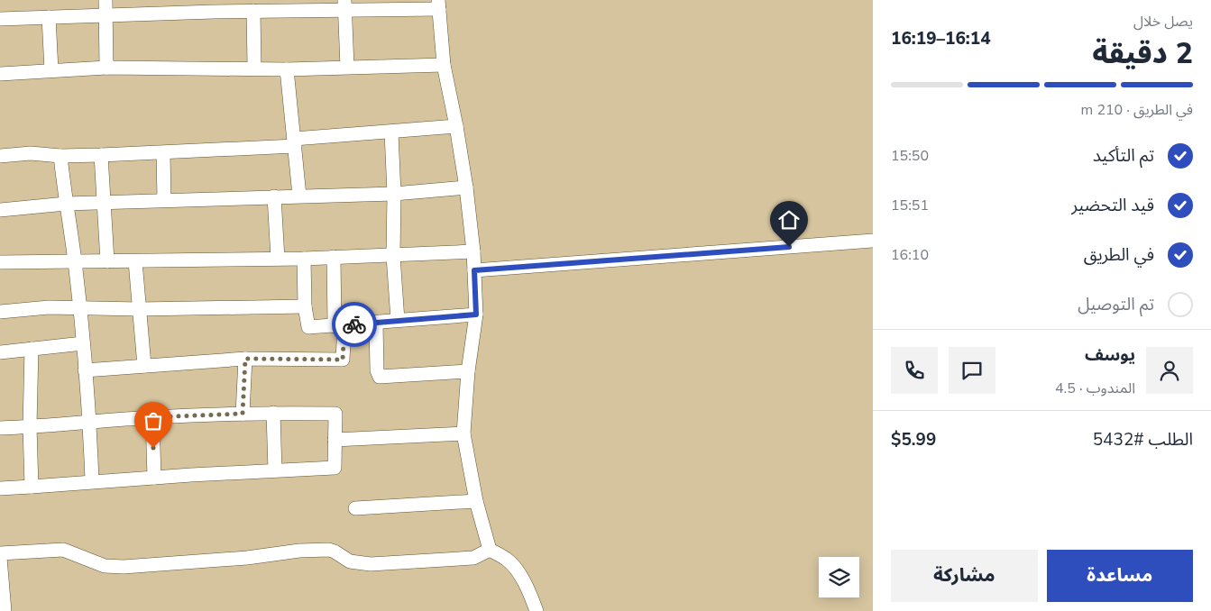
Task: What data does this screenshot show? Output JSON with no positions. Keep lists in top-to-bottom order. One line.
{"page":{"heading":["2 دقيقة","يصل خلال","16:14–16:19"],"panel":["يوسف","المندوب · 4.5","الطلب #5432","$5.99"],"bar":"في الطريق · 210 m","list":[["تم التأكيد","15:50"],["قيد التحضير","15:51"],["في الطريق","16:10"],"تم التوصيل"],"buttons":["مساعدة","مشاركة"]}}
